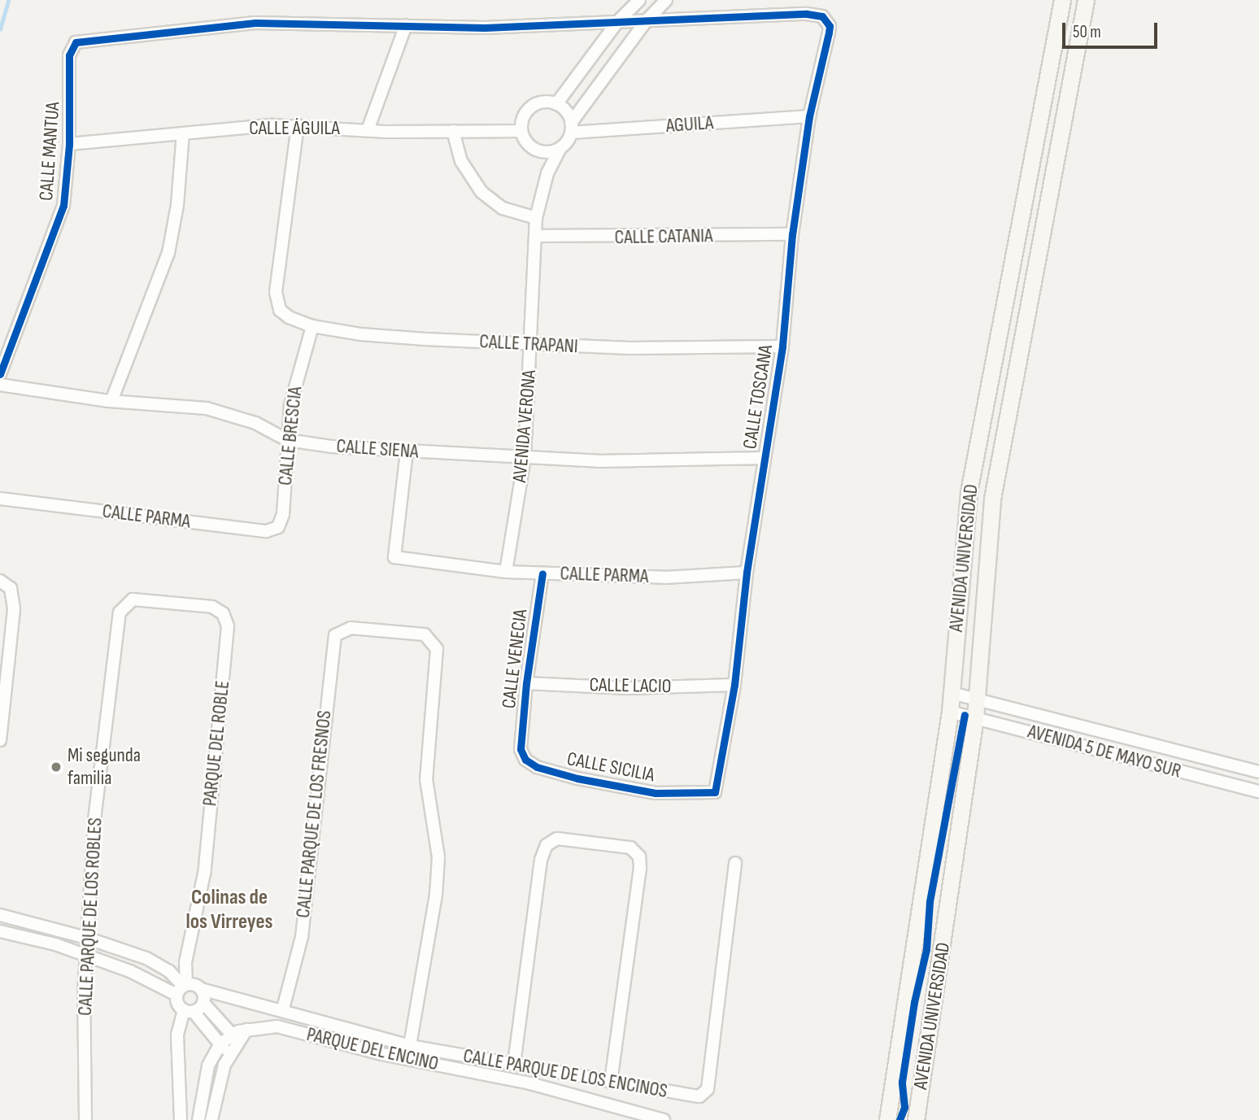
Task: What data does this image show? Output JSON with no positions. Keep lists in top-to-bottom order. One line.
{"streets":{"main road":["AVENIDA UNIVERSIDAD"],"street":["AGUILA","CALLE ÁGUILA","CALLE MANTUA","CALLE CATANIA","CALLE TRAPANI","CALLE TOSCANA","AVENIDA VERONA","CALLE BRESCIA","CALLE SIENA","CALLE PARMA","CALLE VENECIA","CALLE LACIO","PARQUE DEL ROBLE","AVENIDA 5 DE MAYO SUR","CALLE SICILIA","CALLE PARQUE DE LOS FRESNOS","CALLE PARQUE DE LOS ROBLES","PARQUE DEL ENCINO","CALLE PARQUE DE LOS ENCINOS"]},"crossings":[["AGUILA","CALLE ÁGUILA"],["AGUILA","CALLE TOSCANA"],["AGUILA","AVENIDA VERONA"],["CALLE ÁGUILA","CALLE MANTUA"],["CALLE ÁGUILA","CALLE TRAPANI"],["CALLE ÁGUILA","AVENIDA VERONA"],["CALLE CATANIA","CALLE TOSCANA"],["CALLE CATANIA","AVENIDA VERONA"],["CALLE TRAPANI","CALLE TOSCANA"],["CALLE TRAPANI","AVENIDA VERONA"],["CALLE TRAPANI","CALLE BRESCIA"],["CALLE TOSCANA","CALLE SIENA"],["CALLE TOSCANA","CALLE PARMA"],["CALLE TOSCANA","CALLE LACIO"],["CALLE TOSCANA","CALLE SICILIA"],["AVENIDA VERONA","CALLE SIENA"],["AVENIDA VERONA","CALLE PARMA"],["CALLE BRESCIA","CALLE SIENA"],["CALLE BRESCIA","CALLE PARMA"],["CALLE SIENA","CALLE PARMA"],["CALLE PARMA","CALLE VENECIA"],["AVENIDA UNIVERSIDAD","AVENIDA 5 DE MAYO SUR"],["CALLE VENECIA","CALLE LACIO"],["CALLE VENECIA","CALLE SICILIA"],["PARQUE DEL ROBLE","CALLE PARQUE DE LOS ROBLES"],["PARQUE DEL ROBLE","CALLE PARQUE DE LOS ENCINOS"],["CALLE PARQUE DE LOS FRESNOS","CALLE PARQUE DE LOS ENCINOS"]],"districts":["Colinas de los Virreyes"],"places":["Mi segunda familia"],"scale_bar":"50 m"}
